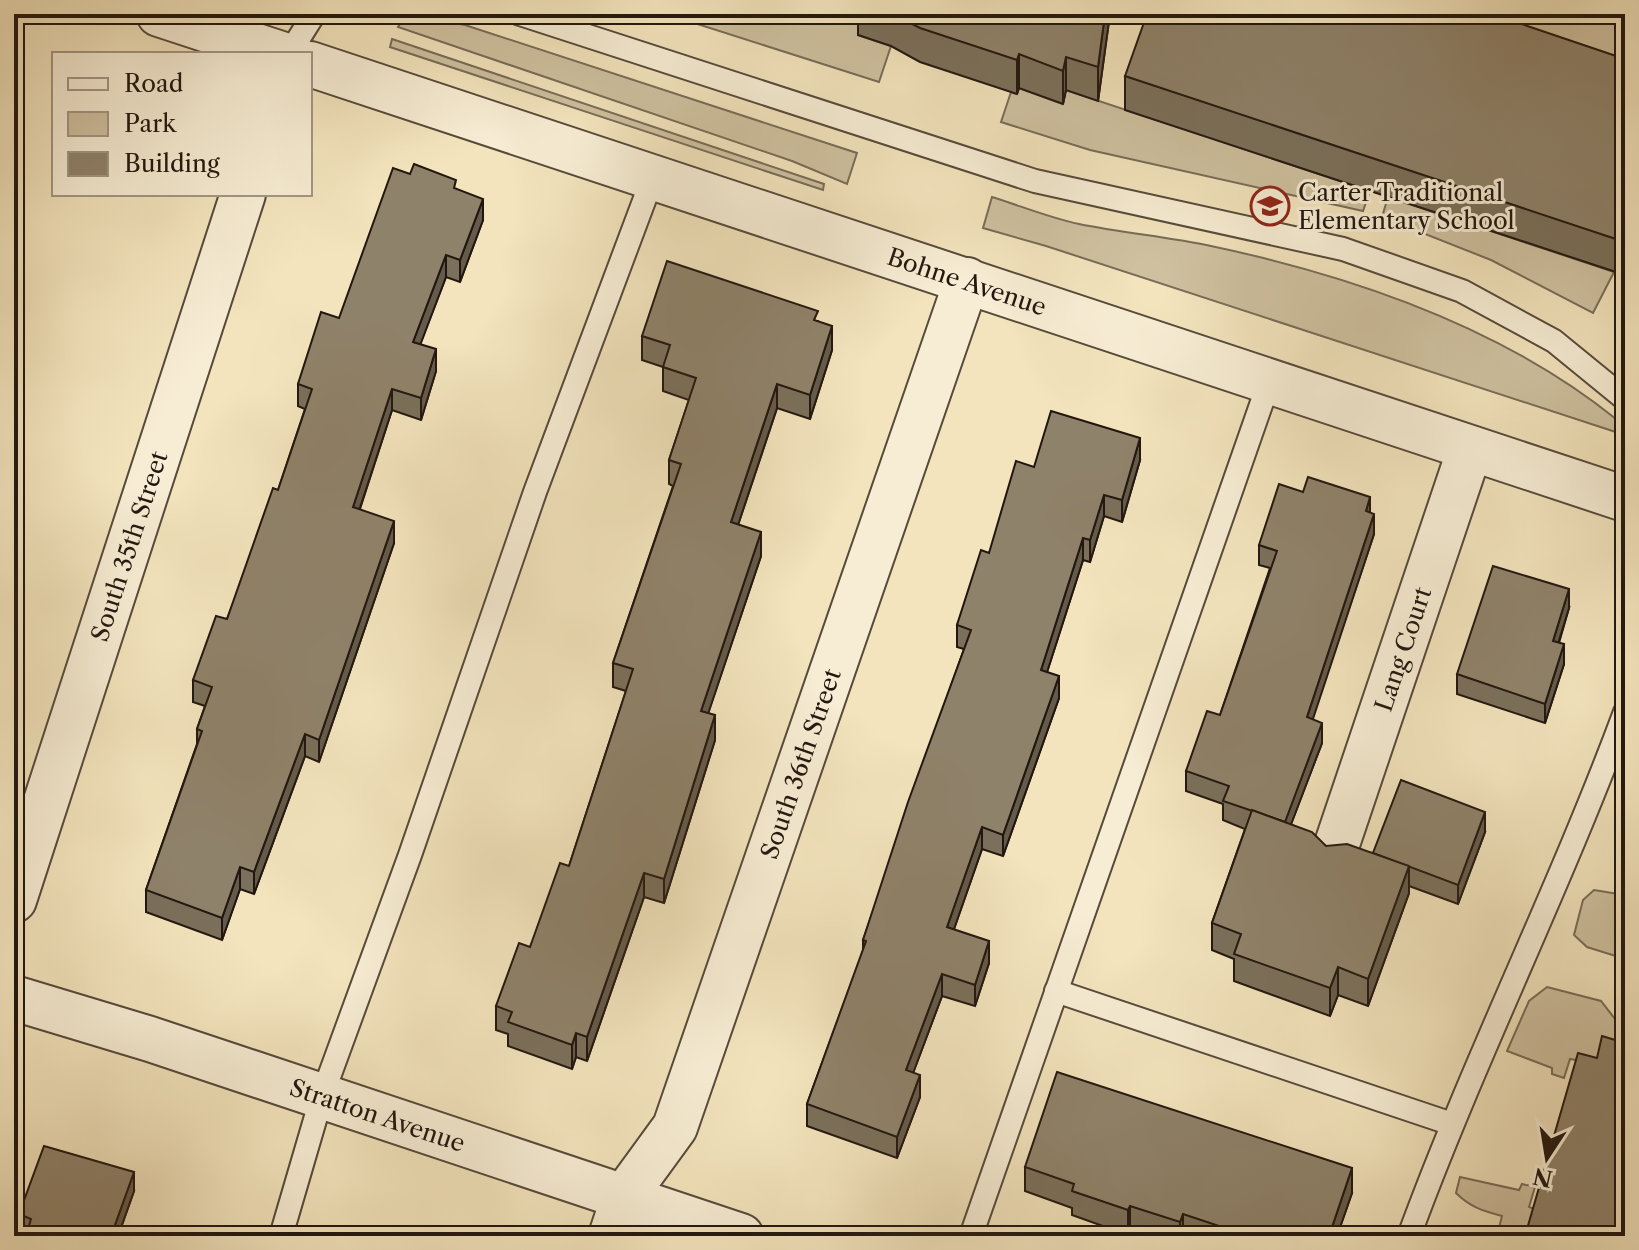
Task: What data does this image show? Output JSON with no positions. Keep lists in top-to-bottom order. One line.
{"streets":{"street":["Bohne Avenue","South 35th Street","Lang Court","South 36th Street","Stratton Avenue"]},"crossings":[["Bohne Avenue","Lang Court"],["Bohne Avenue","South 36th Street"],["South 36th Street","Stratton Avenue"]],"places":{"school or university":["Carter Traditional Elementary School"]},"legend":["Road","Park","Building"],"north":"bottom"}
